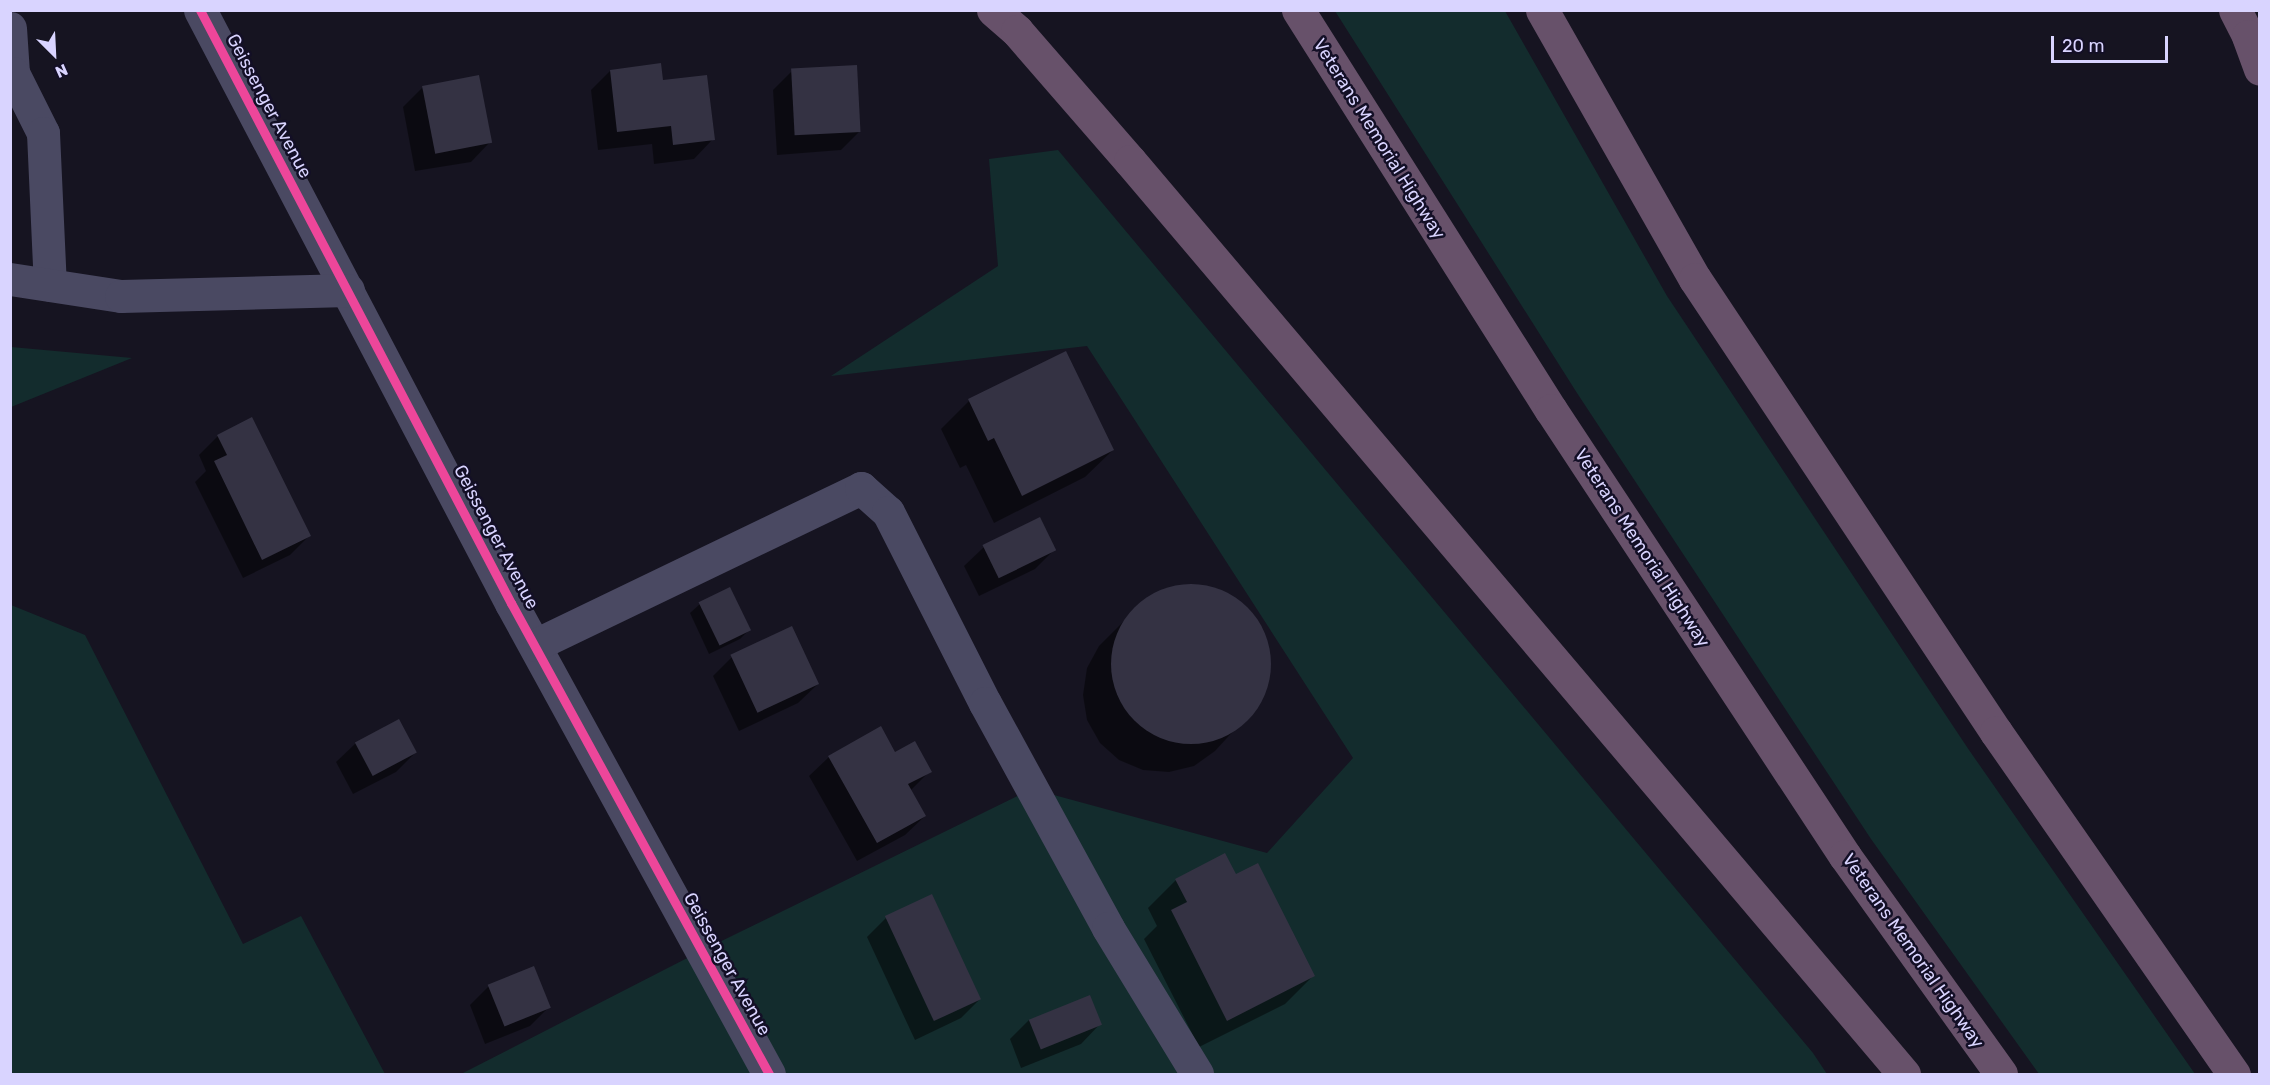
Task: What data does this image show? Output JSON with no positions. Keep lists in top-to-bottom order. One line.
{"streets":{"highway":["Veterans Memorial Highway"],"street":["Geissenger Avenue"]},"scale_bar":"20 m","north":"bottom right"}
